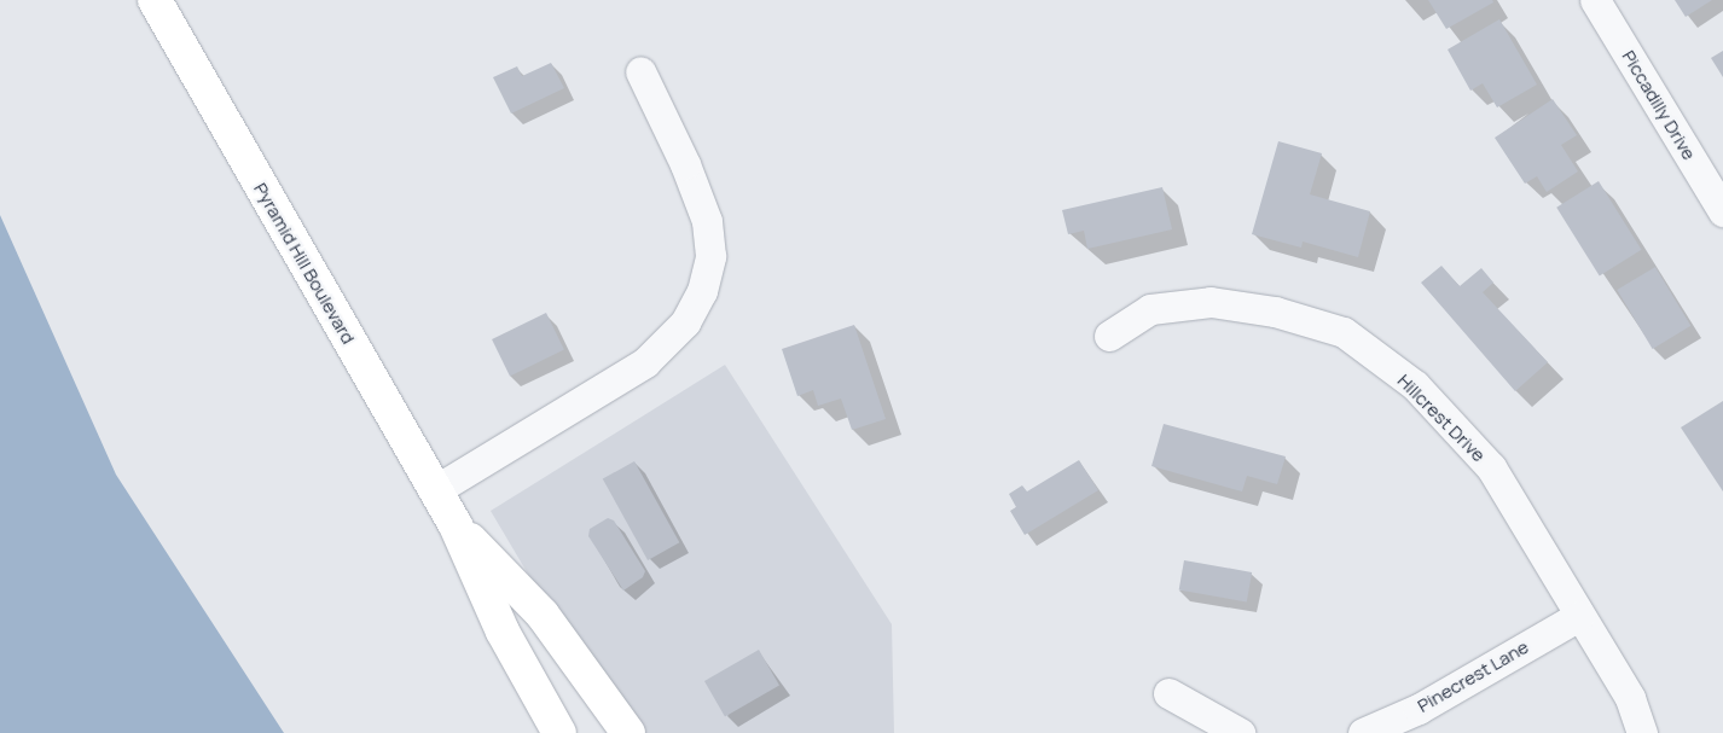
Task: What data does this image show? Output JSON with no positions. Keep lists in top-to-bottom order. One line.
{"streets":{"main road":["Pyramid Hill Boulevard"],"street":["Piccadilly Drive","Hillcrest Drive","Pinecrest Lane"]},"crossings":[["Hillcrest Drive","Pinecrest Lane"]]}
